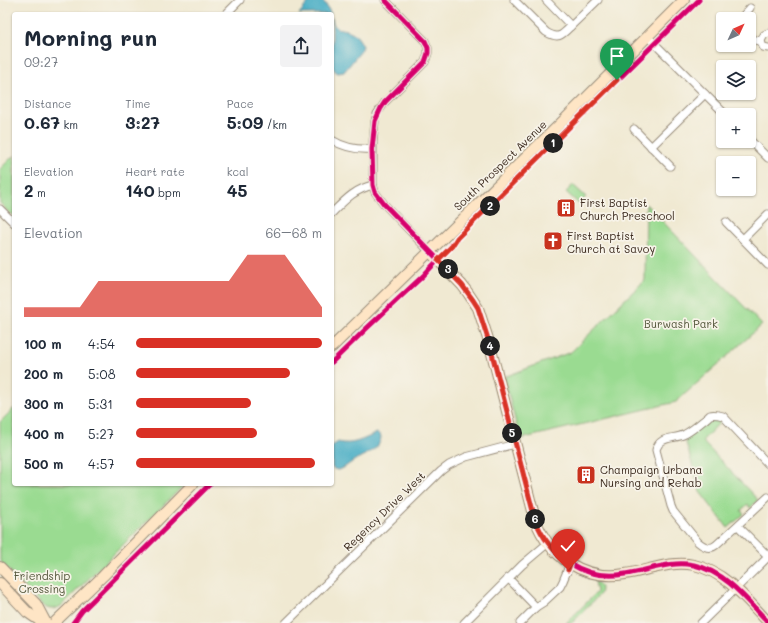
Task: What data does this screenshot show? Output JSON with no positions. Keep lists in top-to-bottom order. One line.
{"streets":{"main road":["South Prospect Avenue"],"street":["Regency Drive West"]},"parks":["Burwash Park","Friendship Crossing"],"places":{"building":["First Baptist Church Preschool","Champaign Urbana Nursing and Rehab"],"church":["First Baptist Church at Savoy"]},"north":"top right","page":{"map_buttons":["+","−"],"heading":["Morning run","09:27"],"stats":[["Distance","0.67 km"],["Time","3:27"],["Pace","5:09 /km"],["Elevation","2 m"],["Heart rate","140 bpm"],["kcal","45"]],"pins":["1","2","3","4","5","6"],"chart":["Elevation","66–68 m"],"list":[{"name":"100 m","note":"4:54"},{"name":"200 m","note":"5:08"},{"name":"300 m","note":"5:31"},{"name":"400 m","note":"5:27"},{"name":"500 m","note":"4:57"}]}}
